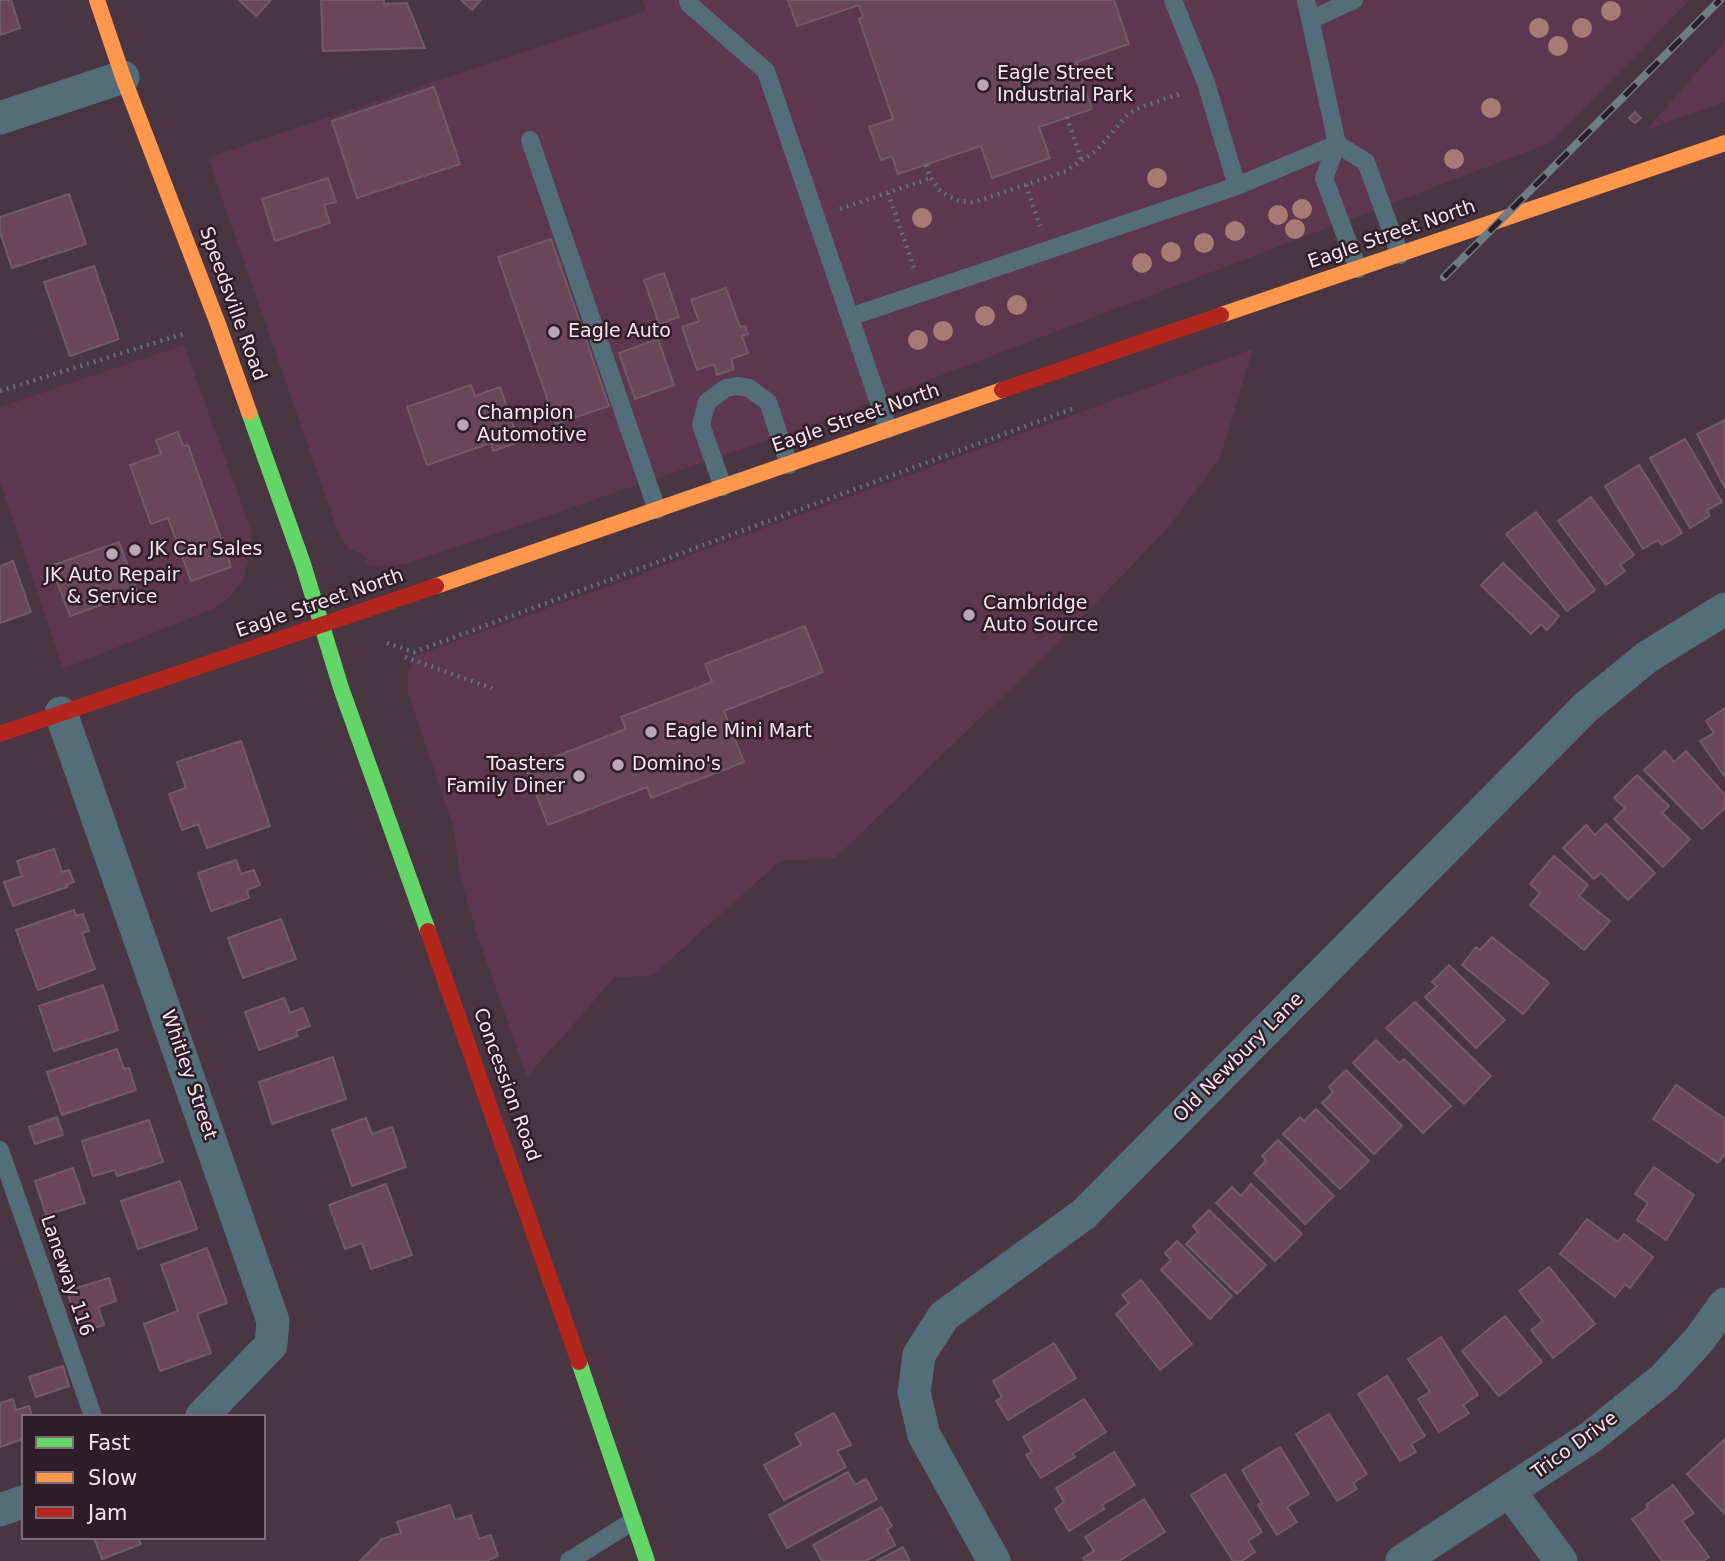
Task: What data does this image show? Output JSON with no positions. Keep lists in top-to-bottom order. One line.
{"streets":{"main road":["Eagle Street North","Speedsville Road","Concession Road"],"street":["Old Newbury Lane","Whitley Street","Trico Drive"],"lane":["Laneway 116"]},"crossings":[["Eagle Street North","Speedsville Road"],["Eagle Street North","Whitley Street"],["Eagle Street North","Concession Road"],["Speedsville Road","Concession Road"]],"places":["Eagle Street Industrial Park","Eagle Auto","Champion Automotive","JK Car Sales","JK Auto Repair & Service","Cambridge Auto Source","Eagle Mini Mart","Domino's","Toasters Family Diner"],"legend":["Fast","Slow","Jam"]}
